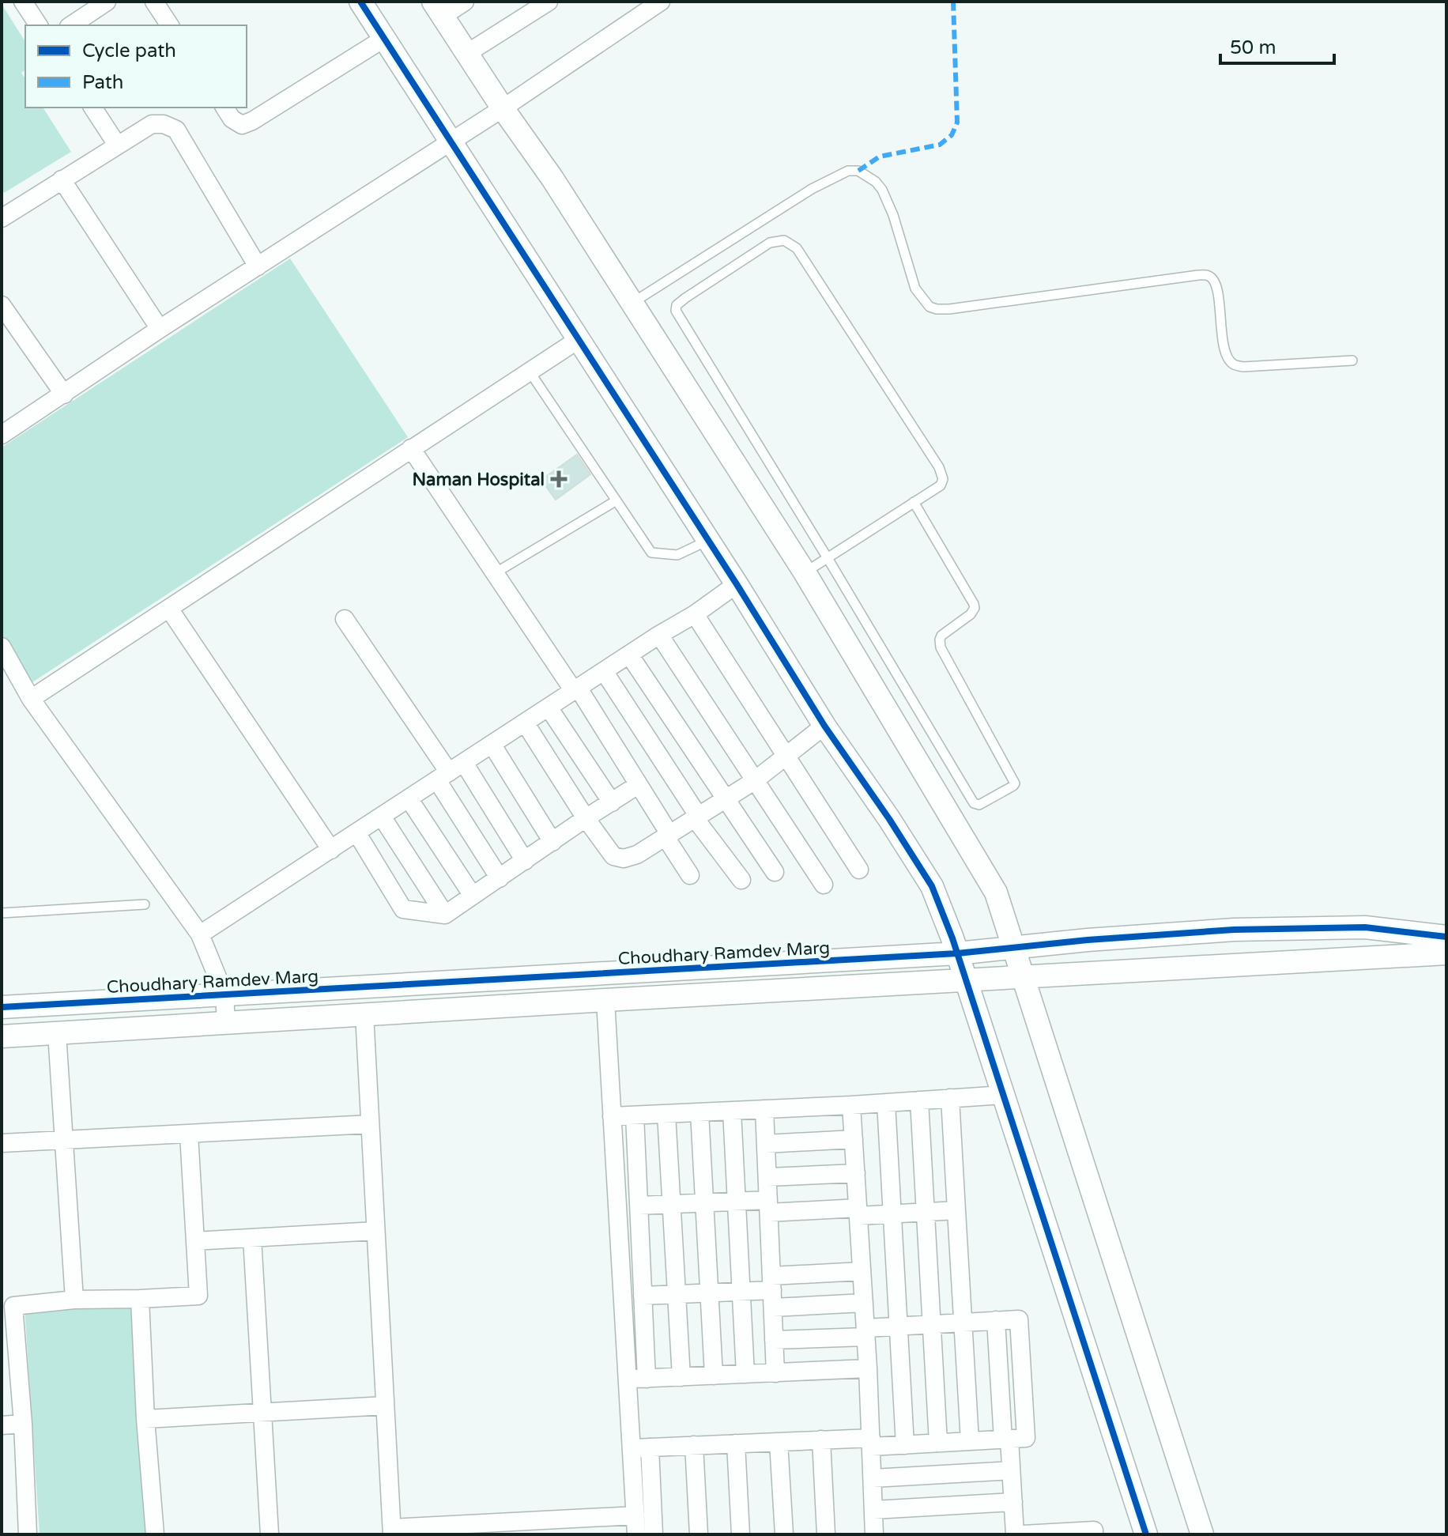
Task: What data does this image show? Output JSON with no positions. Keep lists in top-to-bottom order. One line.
{"streets":{"street":["Choudhary Ramdev Marg"]},"places":{"health":["Naman Hospital"]},"legend":["Cycle path","Path"],"scale_bar":"50 m"}
